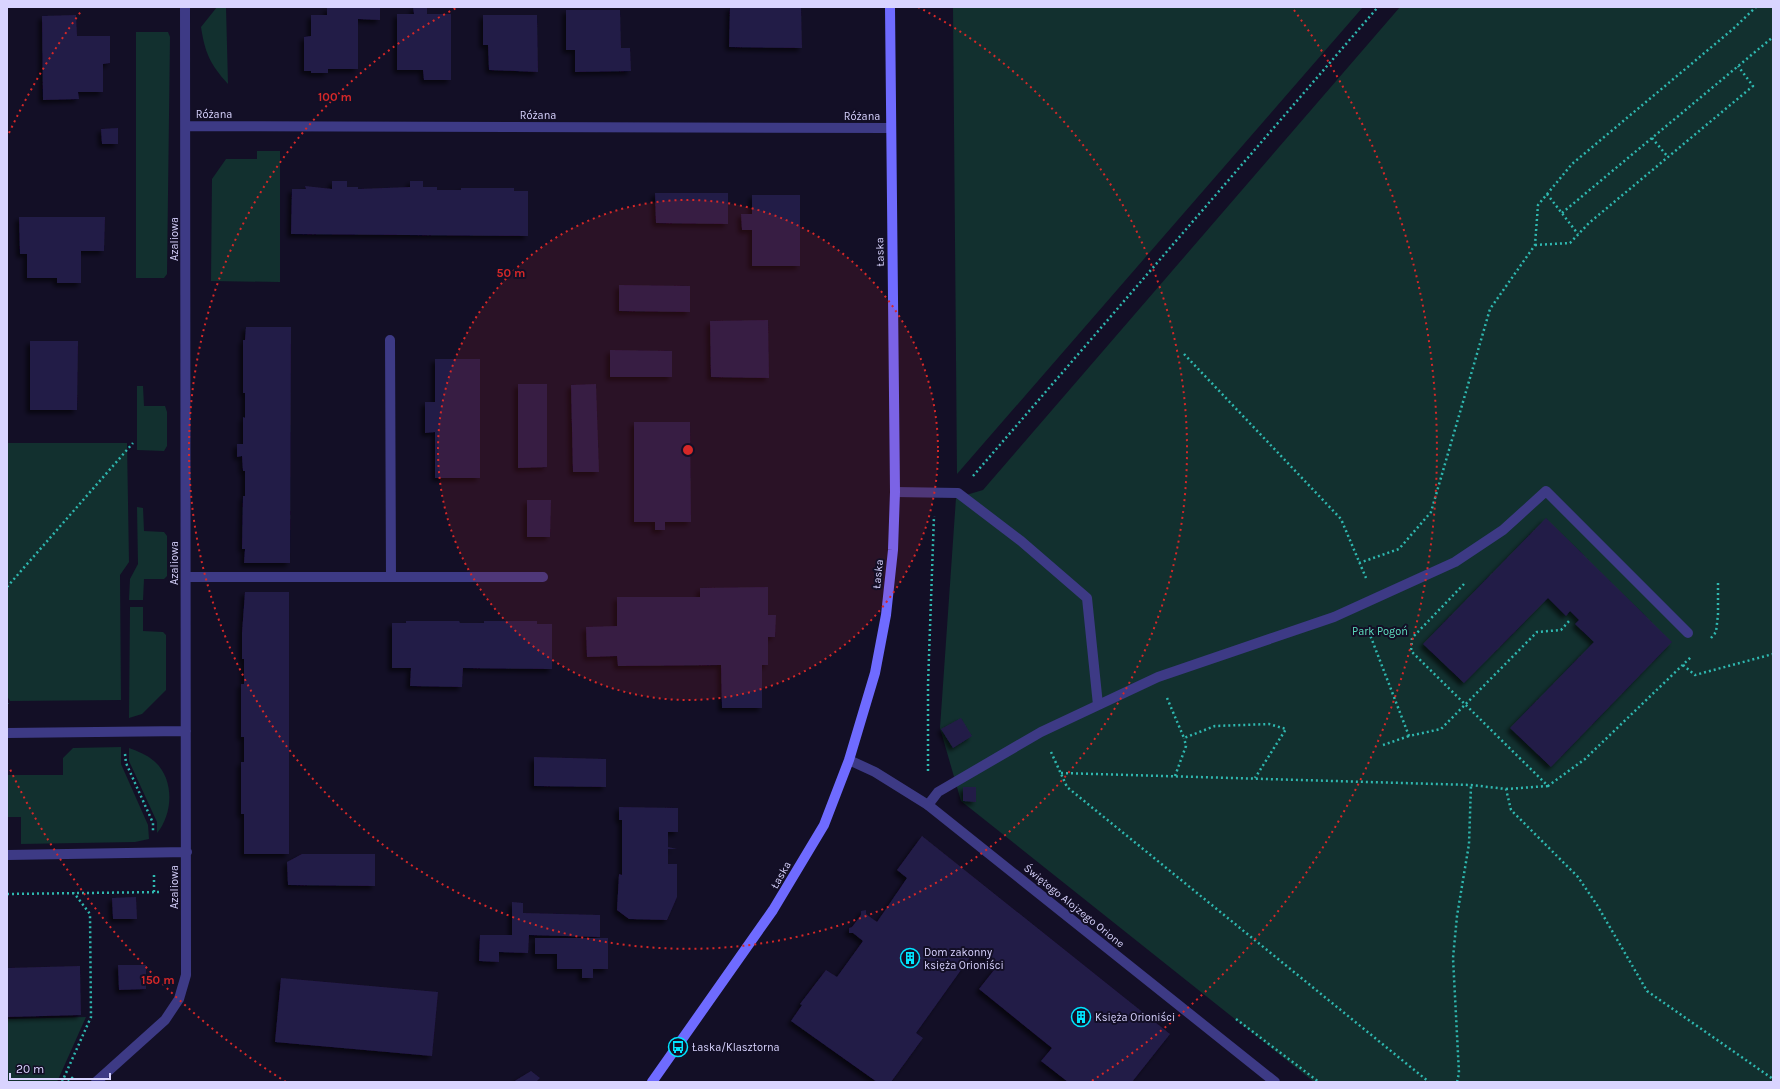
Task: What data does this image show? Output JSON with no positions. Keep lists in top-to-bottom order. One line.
{"streets":{"street":["Różana","Azaliowa","Łaska","Świętego Alojzego Orione"]},"crossings":[["Różana","Azaliowa"],["Różana","Łaska"],["Łaska","Świętego Alojzego Orione"]],"parks":["Park Pogoń"],"places":{"building":["Dom zakonny księża Orioniści","Księża Orioniści"],"bus stop":["Łaska/Klasztorna"]},"scale_bar":"20 m","rings":["100 m","50 m","150 m"]}
